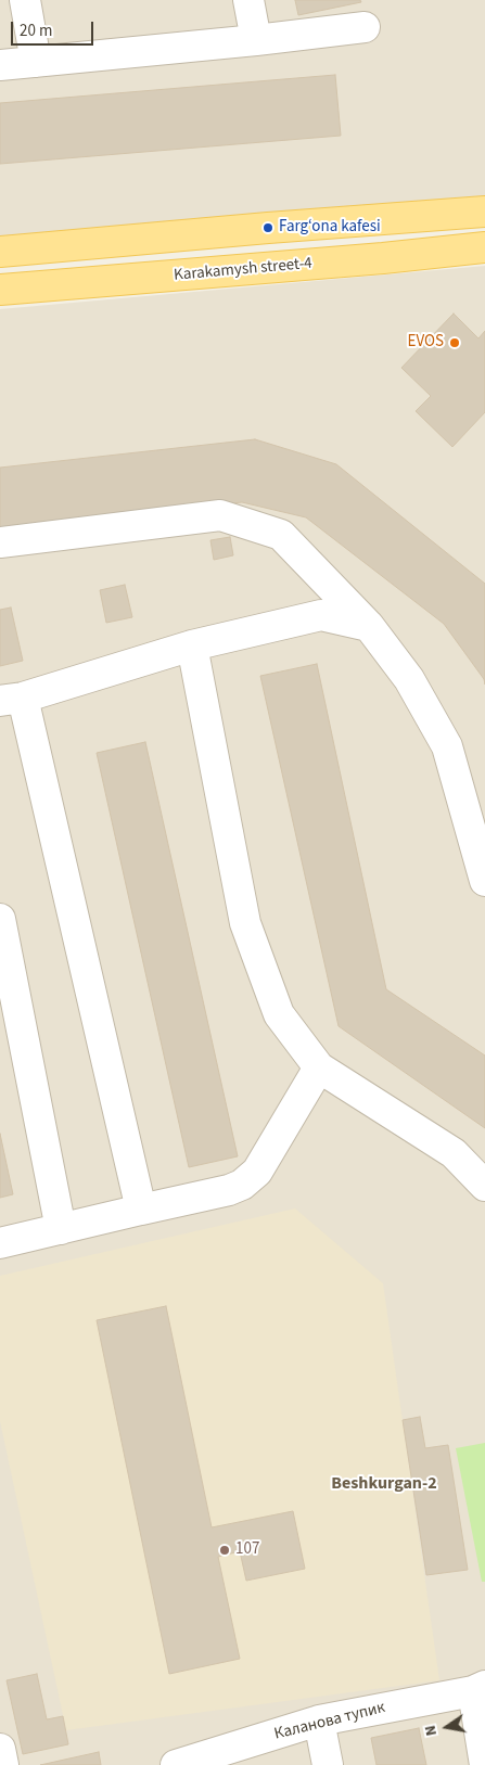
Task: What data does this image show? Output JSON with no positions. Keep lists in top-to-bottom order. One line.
{"streets":{"main road":["Karakamysh street-4"],"street":["Каланова тупик"]},"districts":["Beshkurgan-2"],"places":["Farg‘ona kafesi","EVOS","107"],"scale_bar":"20 m","north":"left"}
